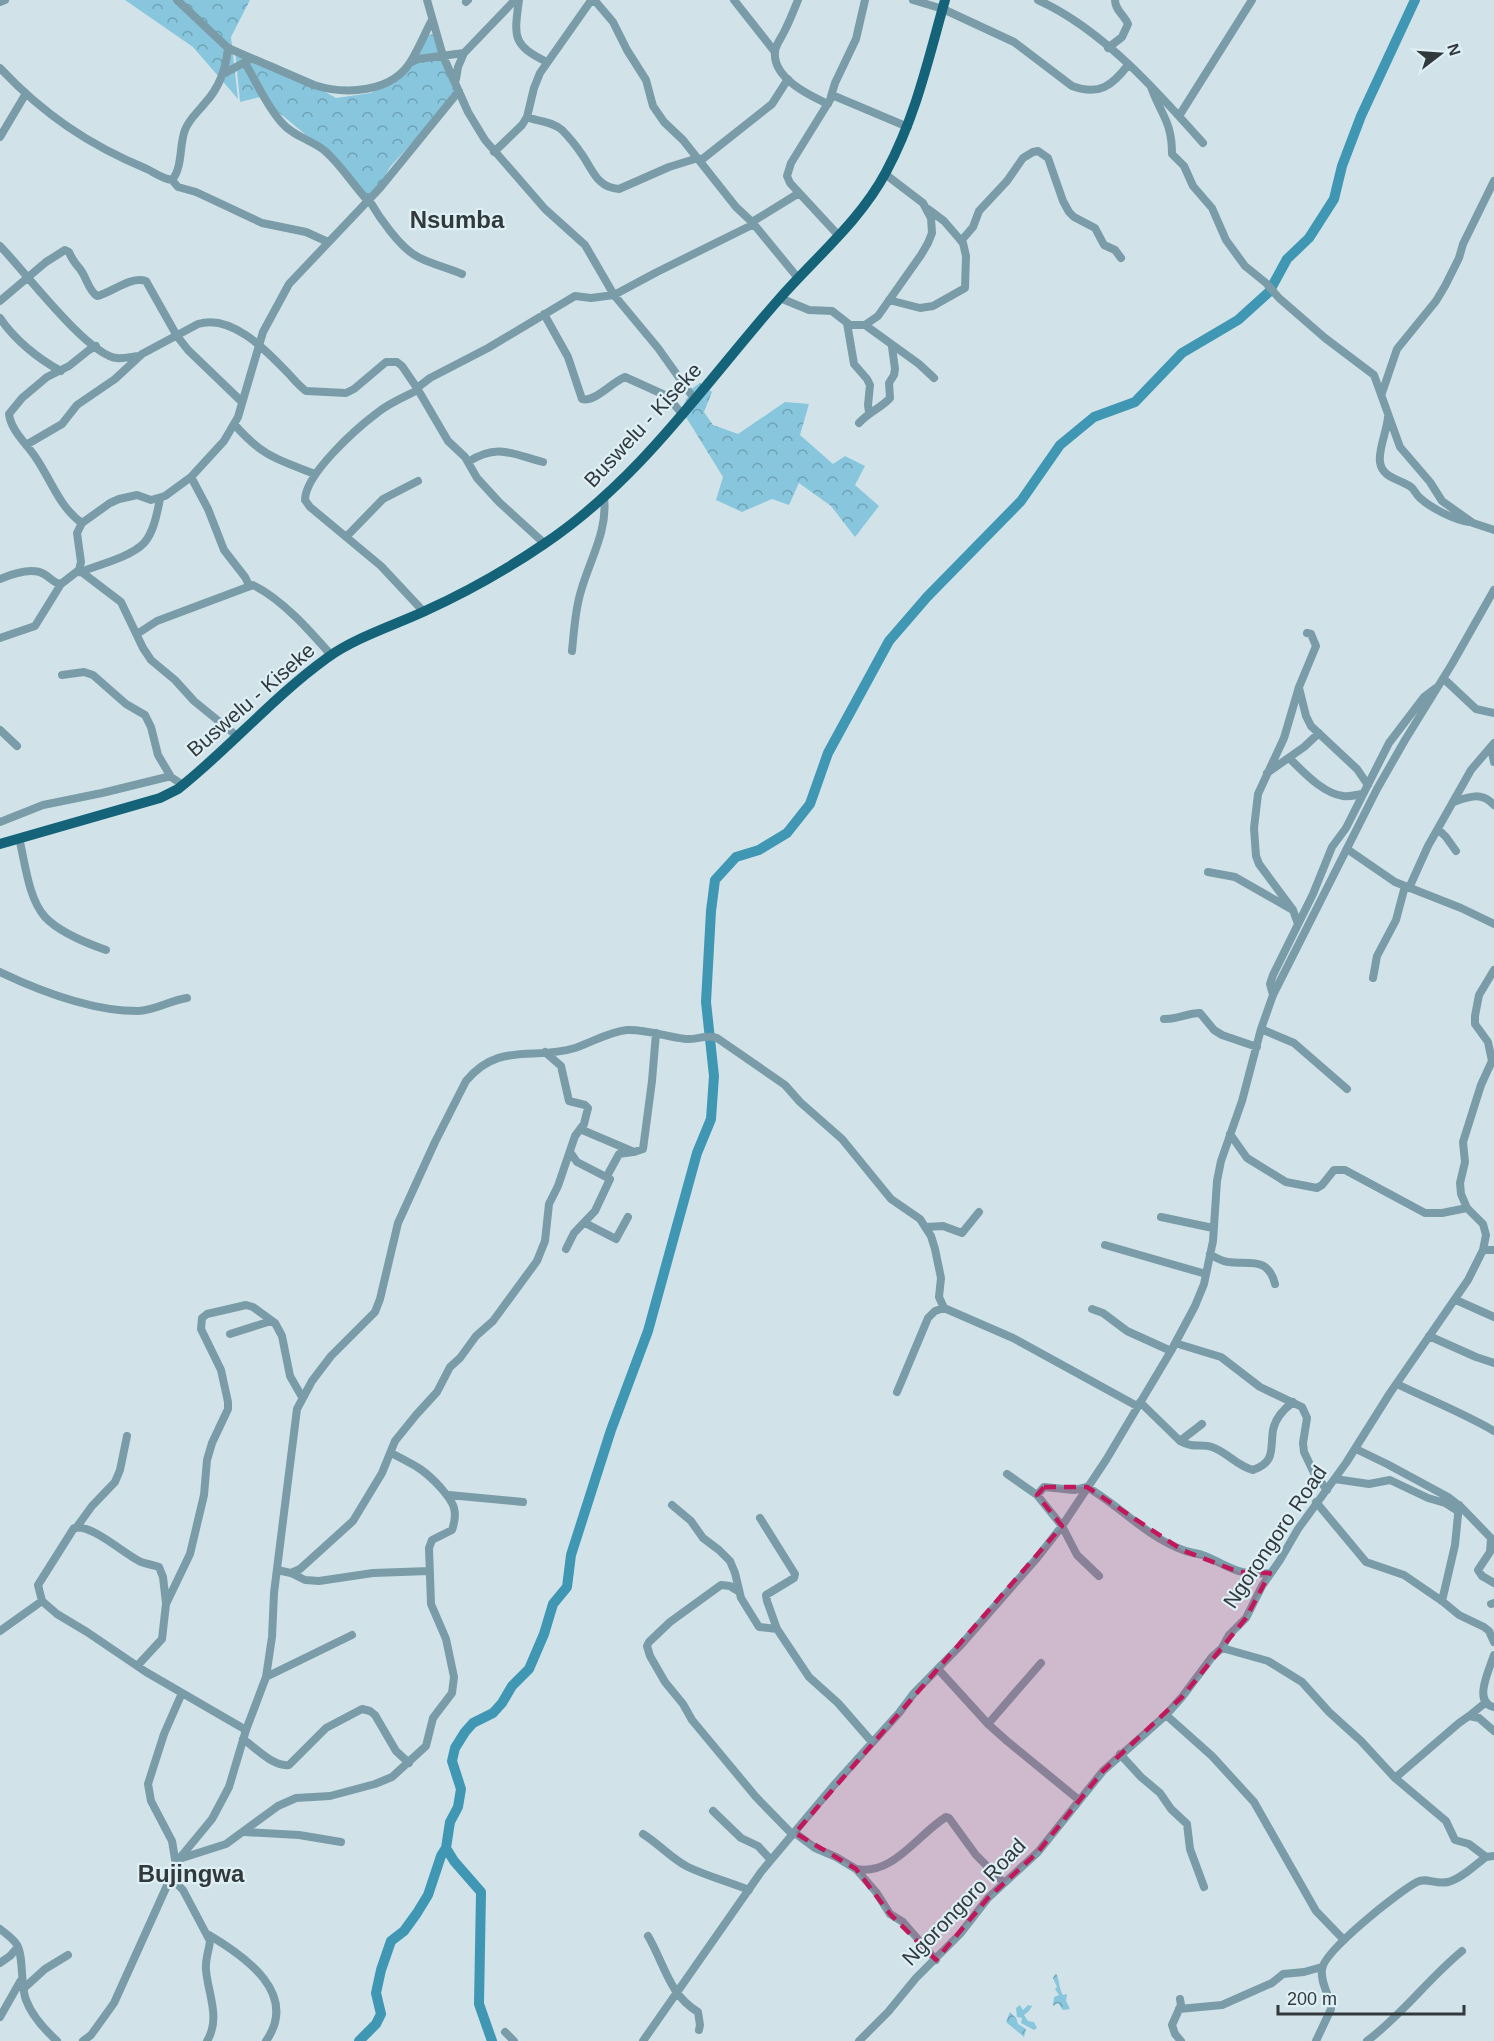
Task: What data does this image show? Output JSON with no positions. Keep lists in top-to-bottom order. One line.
{"streets":{"main road":["Buswelu - Kiseke"],"street":["Ngorongoro Road"]},"districts":["Nsumba","Bujingwa"],"scale_bar":"200 m","north":"right"}
